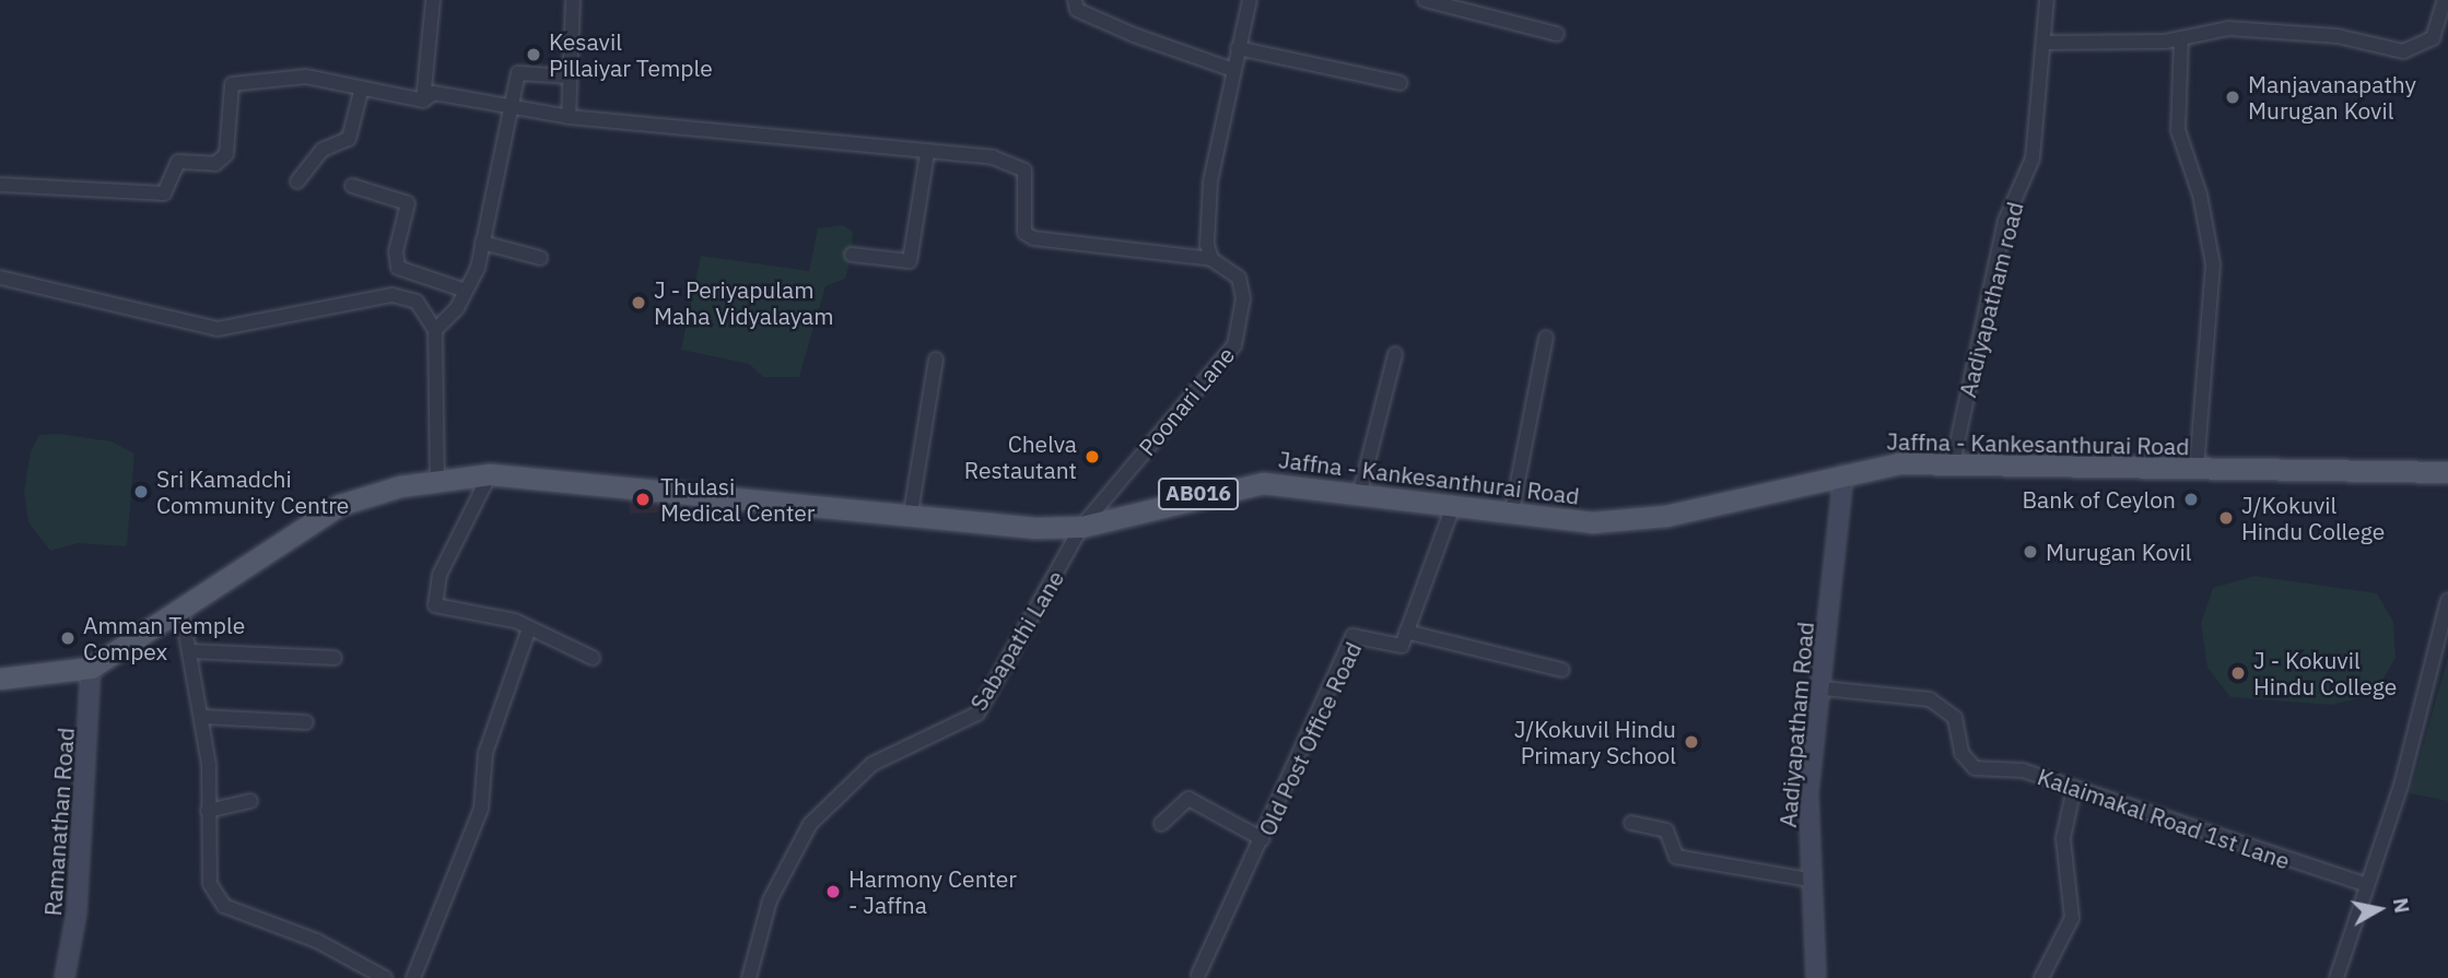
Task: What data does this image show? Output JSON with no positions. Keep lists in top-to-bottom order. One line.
{"streets":{"main road":["Jaffna - Kankesanthurai Road","AB016"],"street":["Aadiyapatham road","Poonari Lane","Sabapathi Lane","Aadiyapatham Road","Old Post Office Road","Kalaimakal Road 1st Lane","Ramanathan Road"]},"crossings":[["Aadiyapatham road","Jaffna - Kankesanthurai Road"],["Poonari Lane","Jaffna - Kankesanthurai Road"],["Poonari Lane","Sabapathi Lane"],["Jaffna - Kankesanthurai Road","Sabapathi Lane"],["Jaffna - Kankesanthurai Road","Aadiyapatham Road"],["Jaffna - Kankesanthurai Road","Ramanathan Road"],["Aadiyapatham Road","Kalaimakal Road 1st Lane"]],"places":["Kesavil Pillaiyar Temple","Manjavanapathy Murugan Kovil","J - Periyapulam Maha Vidyalayam","Chelva Restautant","Sri Kamadchi Community Centre","Thulasi Medical Center","Bank of Ceylon","J/Kokuvil Hindu College","Murugan Kovil","Amman Temple Compex","J - Kokuvil Hindu College","J/Kokuvil Hindu Primary School","Harmony Center - Jaffna"],"north":"right"}
